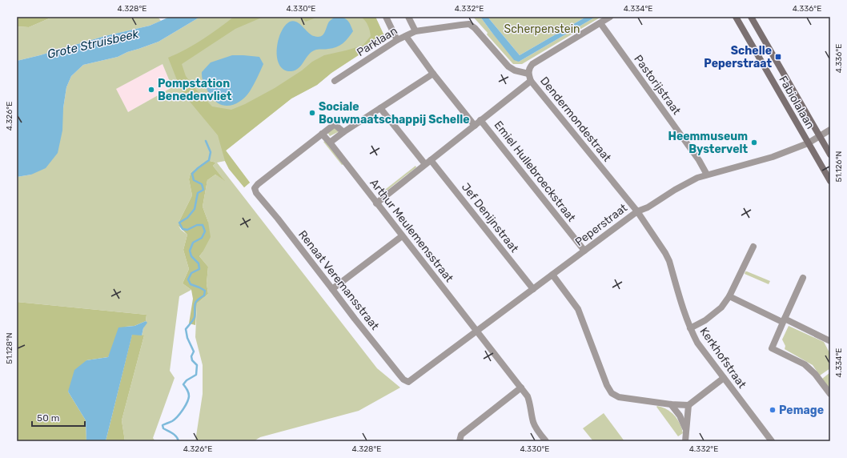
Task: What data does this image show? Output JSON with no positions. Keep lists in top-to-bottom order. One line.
{"streets":{"main road":["Fabiolalaan"],"street":["Parklaan","Pastorijstraat","Dendermondestraat","Emiel Hullebroeckstraat","Jef Denijnstraat","Peperstraat","Arthur Meulemensstraat","Renaat Veremansstraat","Kerkhofstraat"]},"crossings":[["Parklaan","Dendermondestraat"],["Pastorijstraat","Dendermondestraat"],["Pastorijstraat","Peperstraat"],["Fabiolalaan","Peperstraat"],["Dendermondestraat","Peperstraat"],["Dendermondestraat","Kerkhofstraat"],["Emiel Hullebroeckstraat","Peperstraat"],["Jef Denijnstraat","Peperstraat"],["Peperstraat","Arthur Meulemensstraat"],["Peperstraat","Renaat Veremansstraat"],["Peperstraat","Kerkhofstraat"],["Arthur Meulemensstraat","Renaat Veremansstraat"]],"water":["Grote Struisbeek"],"parks":["Scherpenstein"],"places":{"transit":["Schelle Peperstraat"],"other":["Pompstation Benedenvliet","Sociale Bouwmaatschappij Schelle","Heemmuseum Bystervelt","Pemage"]},"scale_bar":"50 m","coordinates":["4.328°E","4.330°E","4.332°E","4.334°E","4.336°E","4.326°E","51.126°N","51.128°N"]}
